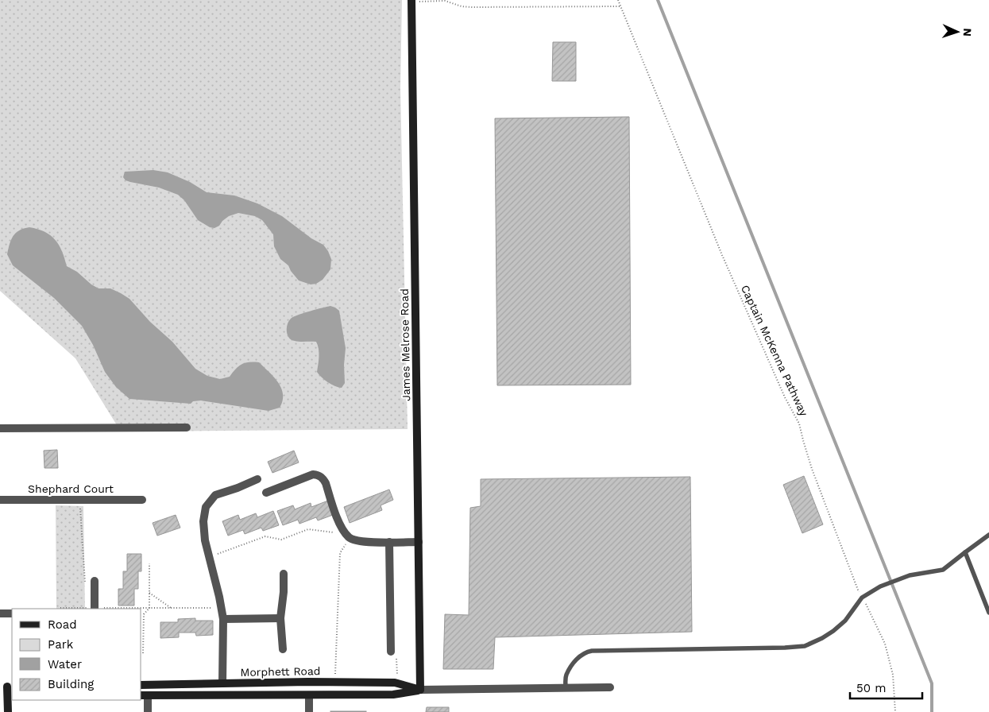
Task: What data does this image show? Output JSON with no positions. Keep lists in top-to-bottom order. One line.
{"streets":{"street":["James Melrose Road","Shephard Court","Morphett Road"],"path":["Captain McKenna Pathway"]},"crossings":[["James Melrose Road","Morphett Road"]],"legend":["Road","Park","Water","Building"],"scale_bar":"50 m","north":"right"}
